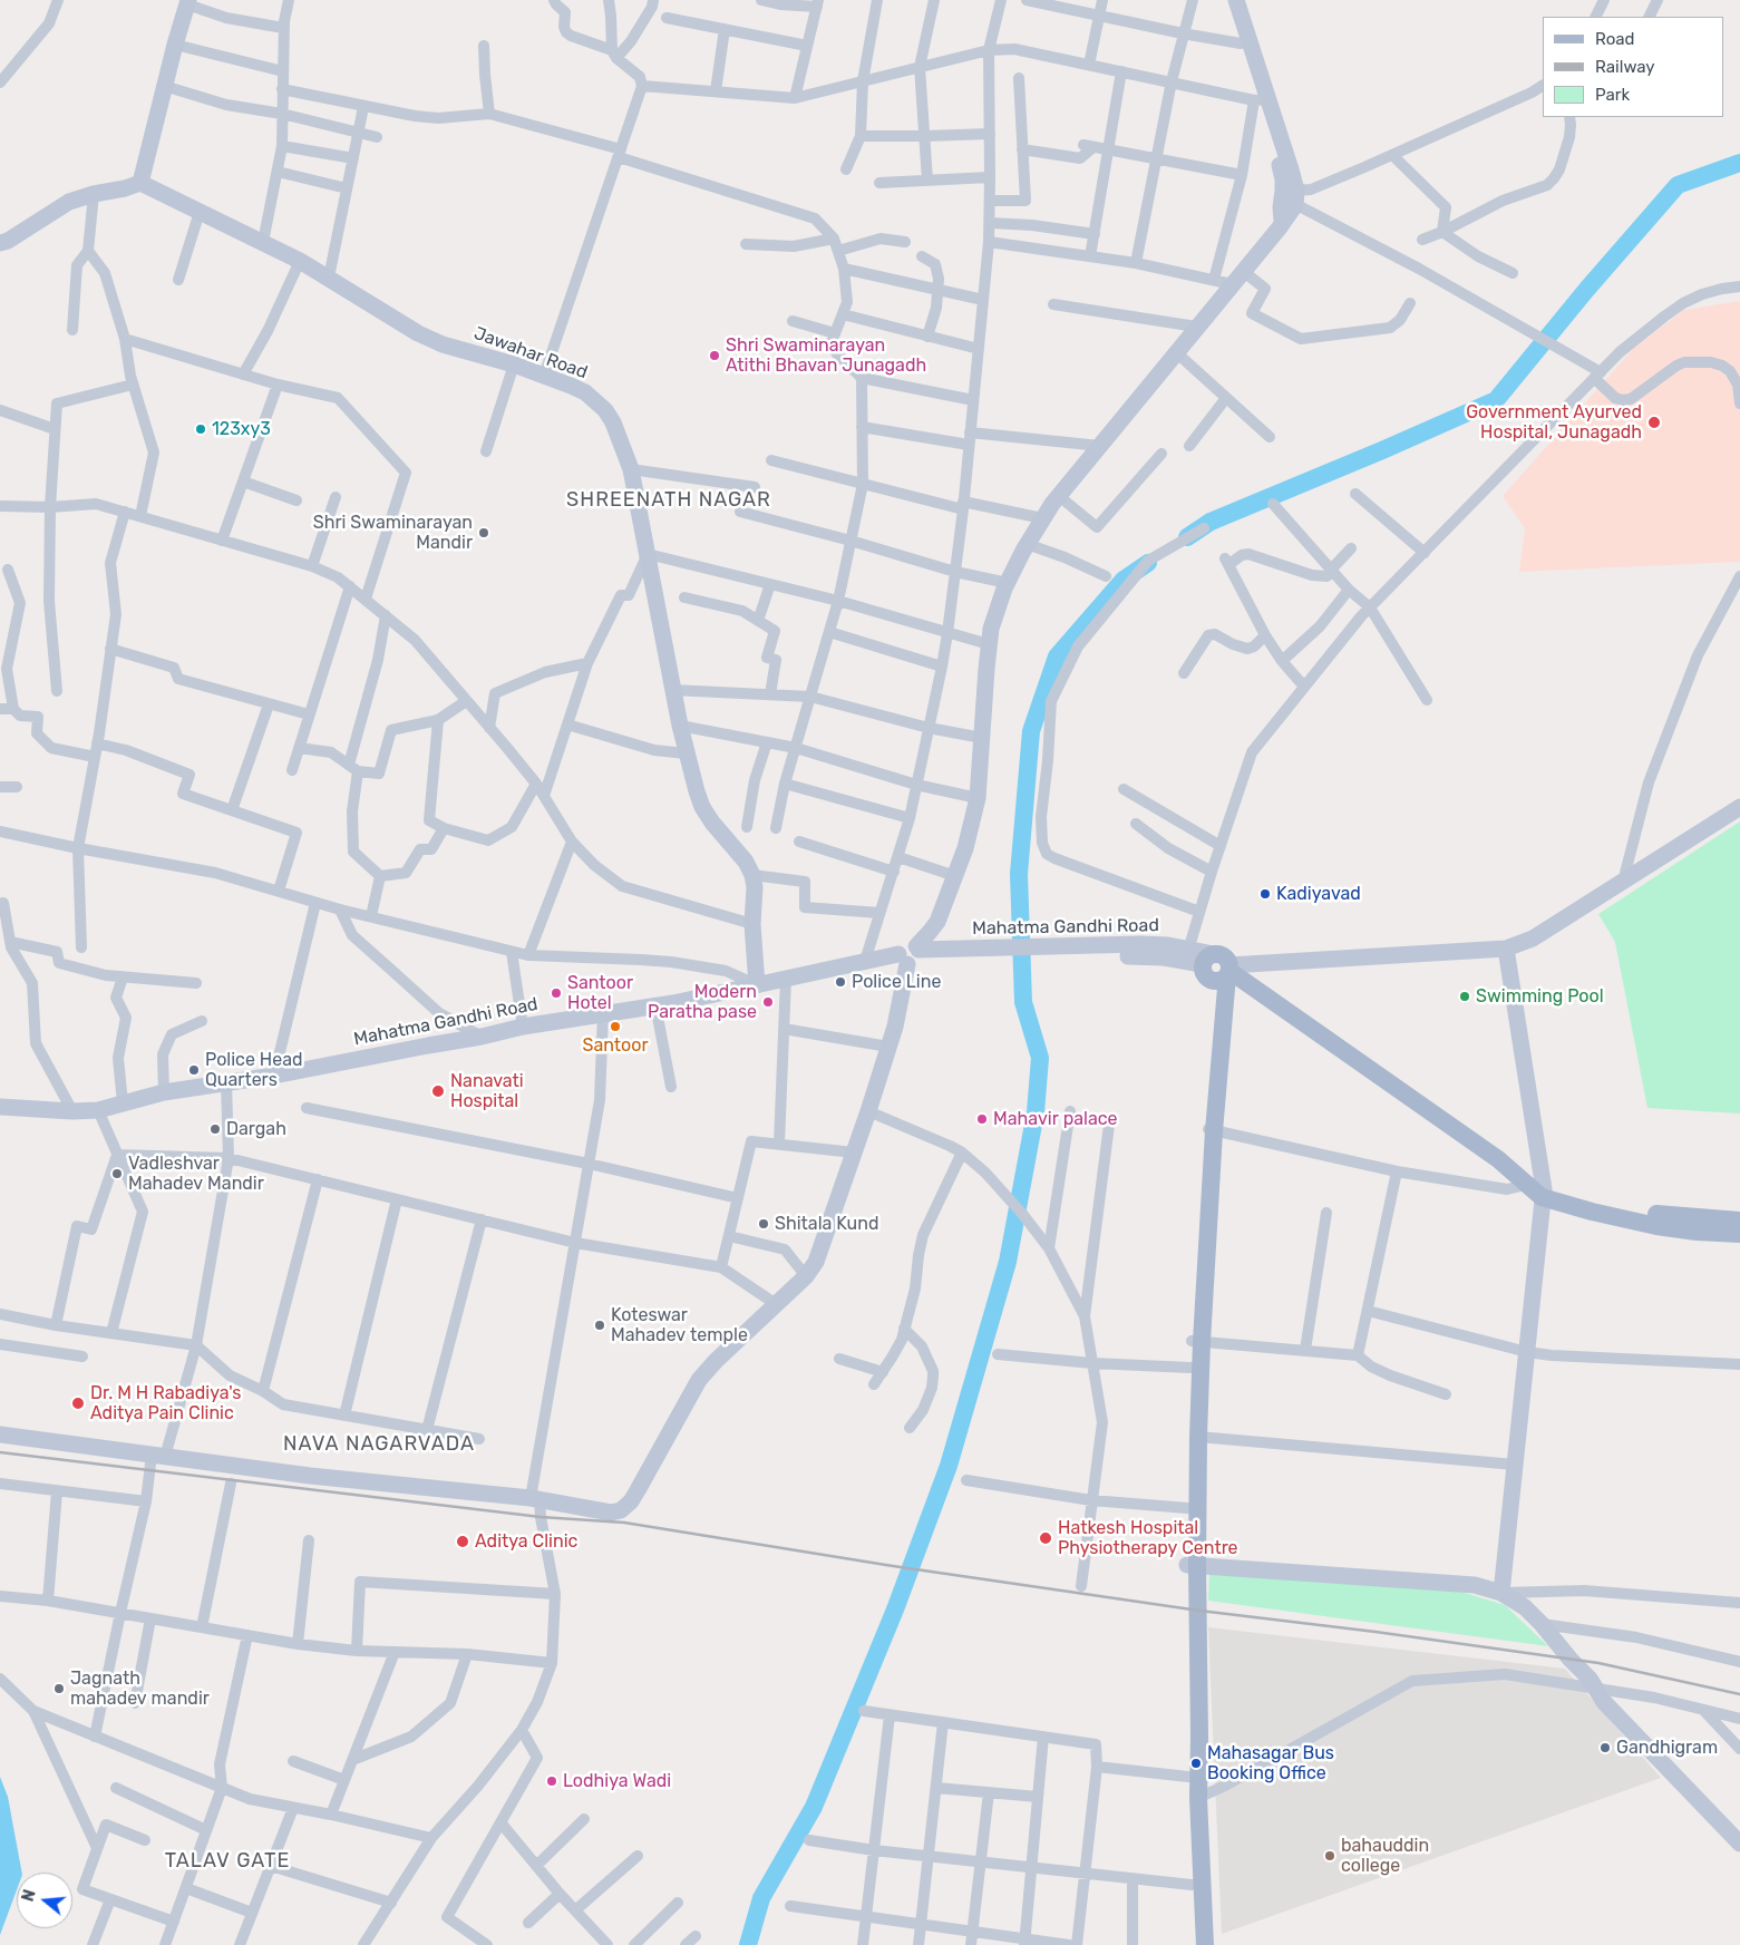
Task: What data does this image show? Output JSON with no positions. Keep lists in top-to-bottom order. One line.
{"streets":{"street":["Jawahar Road","Mahatma Gandhi Road"]},"districts":["SHREENATH NAGAR","NAVA NAGARVADA","TALAV GATE"],"places":["Shri Swaminarayan Atithi Bhavan Junagadh","Government Ayurved Hospital, Junagadh","123xy3","Shri Swaminarayan Mandir","Kadiyavad","Police Line","Santoor Hotel","Swimming Pool","Modern Paratha pase","Santoor","Police Head Quarters","Nanavati Hospital","Mahavir palace","Dargah","Vadleshvar Mahadev Mandir","Shitala Kund","Koteswar Mahadev temple","Dr. M H Rabadiya's Aditya Pain Clinic","Hatkesh Hospital Physiotherapy Centre","Aditya Clinic","Jagnath mahadev mandir","Gandhigram","Mahasagar Bus Booking Office","Lodhiya Wadi","bahauddin college"],"legend":["Road","Railway","Park"],"north":"left"}
